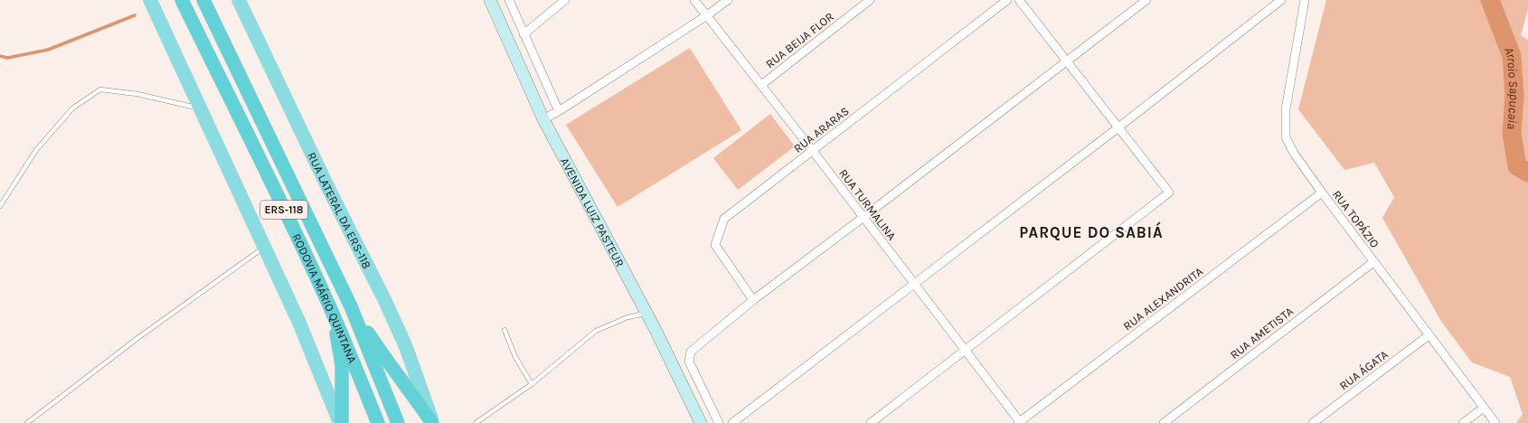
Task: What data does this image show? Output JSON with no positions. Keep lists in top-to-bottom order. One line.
{"streets":{"highway":["ERS-118","RODOVIA MÁRIO QUINTANA"],"main road":["RUA LATERAL DA ERS-118","AVENIDA LUIZ PASTEUR"],"street":["RUA BEIJA FLOR","RUA ARARAS","RUA TURMALINA","RUA TOPÁZIO","RUA ALEXANDRITA","RUA AMETISTA","RUA ÁGATA"]},"crossings":[["RUA BEIJA FLOR","RUA TURMALINA"],["RUA ARARAS","RUA TURMALINA"],["RUA TURMALINA","RUA ALEXANDRITA"],["RUA TOPÁZIO","RUA ALEXANDRITA"],["RUA TOPÁZIO","RUA AMETISTA"],["RUA TOPÁZIO","RUA ÁGATA"]],"districts":["PARQUE DO SABIÁ"],"water":["Arroio Sapucaia"]}
